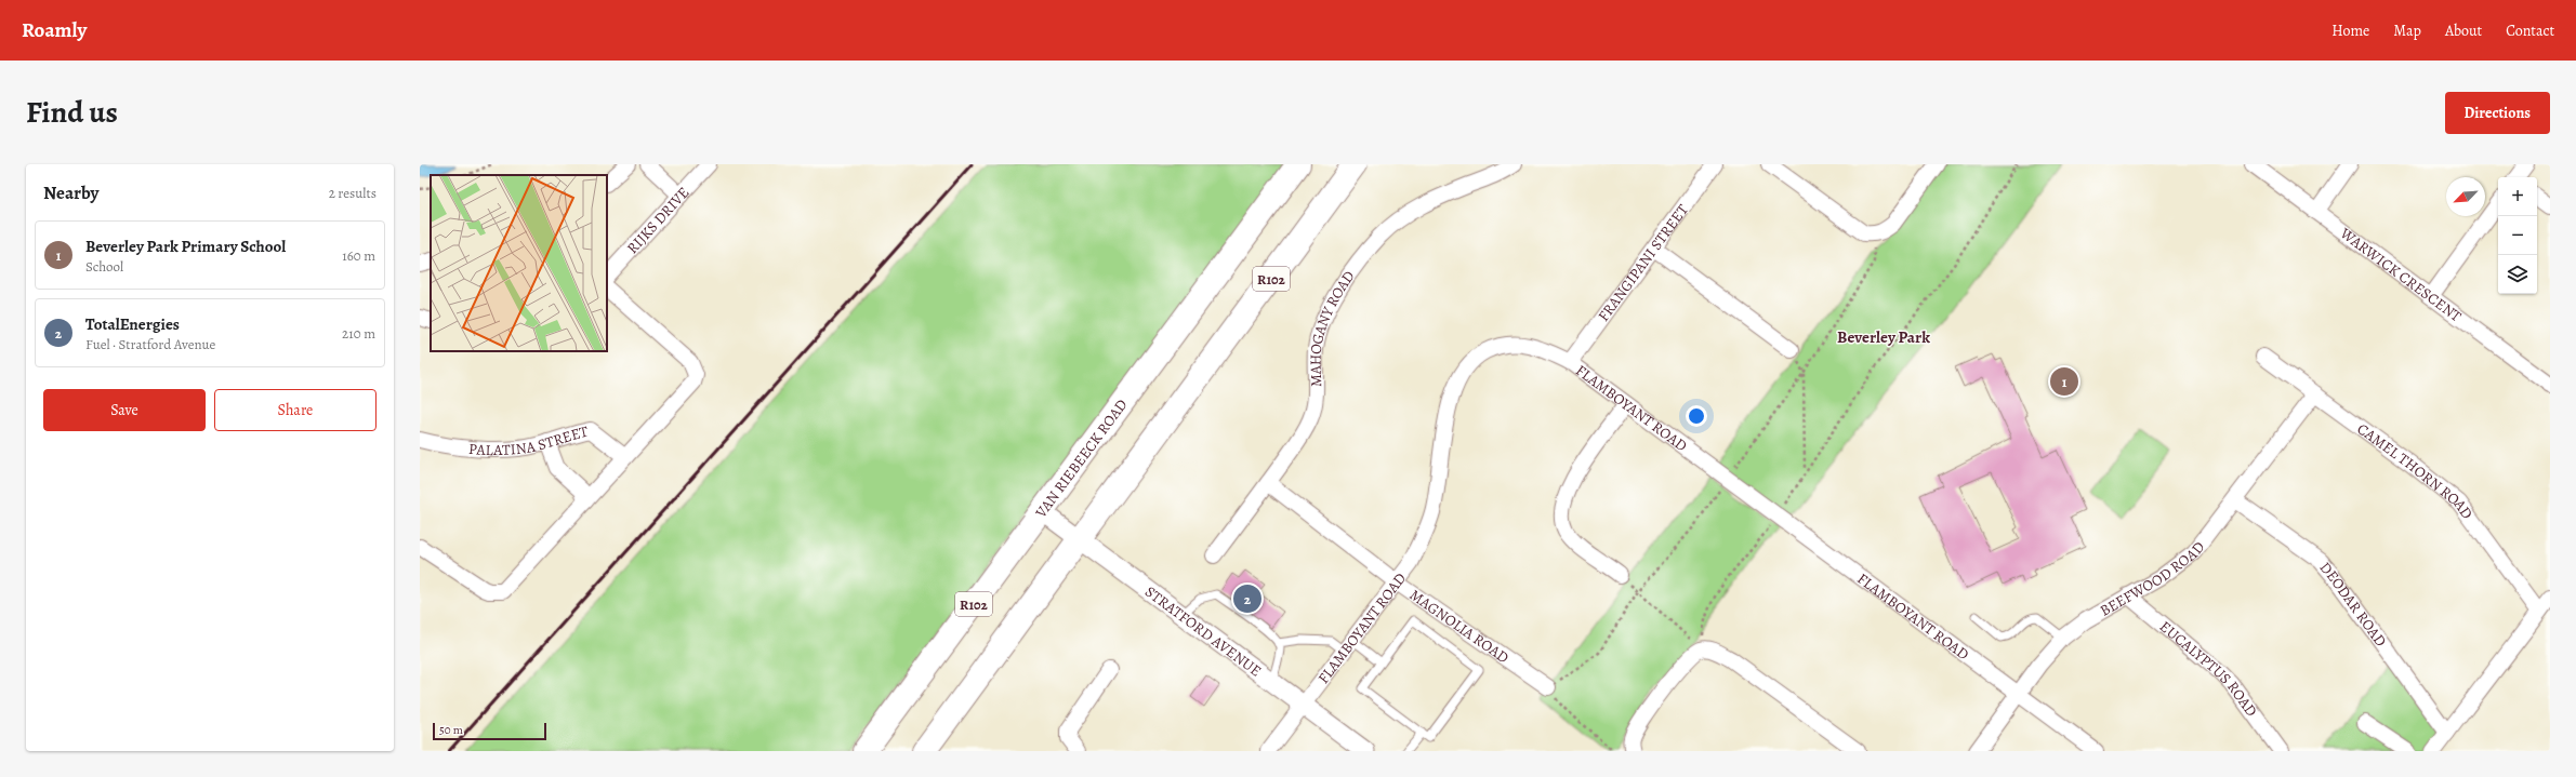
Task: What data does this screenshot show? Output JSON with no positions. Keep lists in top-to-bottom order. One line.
{"streets":{"main road":["R102","VAN RIEBEECK ROAD"],"street":["RIJKS DRIVE","FRANGIPANI STREET","WARWICK CRESCENT","MAHOGANY ROAD","FLAMBOYANT ROAD","PALATINA STREET","CAMEL THORN ROAD","BEEFWOOD ROAD","DEODAR ROAD","MAGNOLIA ROAD","STRATFORD AVENUE","EUCALYPTUS ROAD"]},"crossings":[["FRANGIPANI STREET","FLAMBOYANT ROAD"],["R102","STRATFORD AVENUE"],["MAHOGANY ROAD","MAGNOLIA ROAD"],["FLAMBOYANT ROAD","BEEFWOOD ROAD"],["FLAMBOYANT ROAD","MAGNOLIA ROAD"],["FLAMBOYANT ROAD","STRATFORD AVENUE"],["VAN RIEBEECK ROAD","STRATFORD AVENUE"],["CAMEL THORN ROAD","BEEFWOOD ROAD"],["BEEFWOOD ROAD","DEODAR ROAD"],["BEEFWOOD ROAD","EUCALYPTUS ROAD"]],"districts":["Beverley Park"],"scale_bar":"50 m","north":"bottom left","page":{"header":"Roamly","nav":["Home","Map","About","Contact"],"title":"Find us","buttons":["Directions",["Save","Share"]],"heading":["Nearby","2 results"],"map_buttons":["+","−"],"list":[{"mark":"1","name":"Beverley Park Primary School","note":"School","value":"160 m"},{"mark":"2","name":"TotalEnergies","note":"Fuel · Stratford Avenue","value":"210 m"}],"pins":["1","2"],"scale":"50 m"}}
